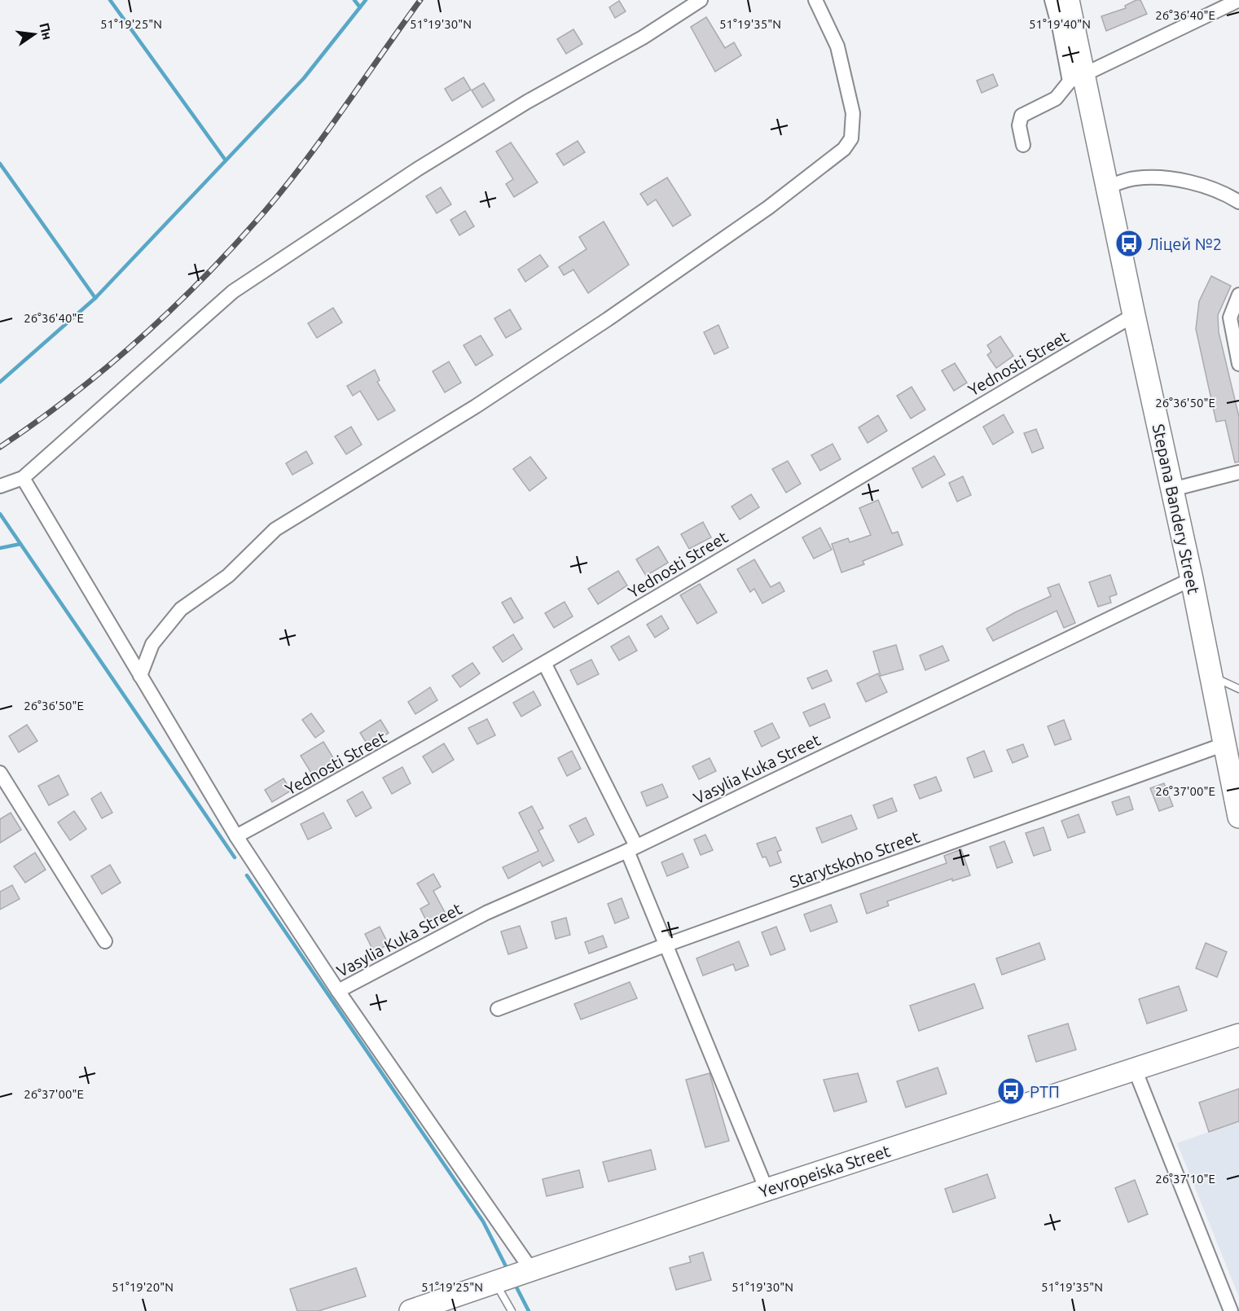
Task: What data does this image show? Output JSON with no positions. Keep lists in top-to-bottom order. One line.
{"streets":{"main road":["Stepana Bandery Street","Yevropeiska Street"],"street":["Yednosti Street","Vasylia Kuka Street","Starytskoho Street"]},"crossings":[["Yednosti Street","Stepana Bandery Street"],["Stepana Bandery Street","Vasylia Kuka Street"],["Stepana Bandery Street","Starytskoho Street"]],"places":{"bus stop":["Ліцей №2","РТП"]},"north":"right","coordinates":["26°36'40\"E","51°19'25\"N","51°19'30\"N","51°19'35\"N","51°19'40\"N","26°36'50\"E","26°37'00\"E","26°37'10\"E","51°19'20\"N"]}
